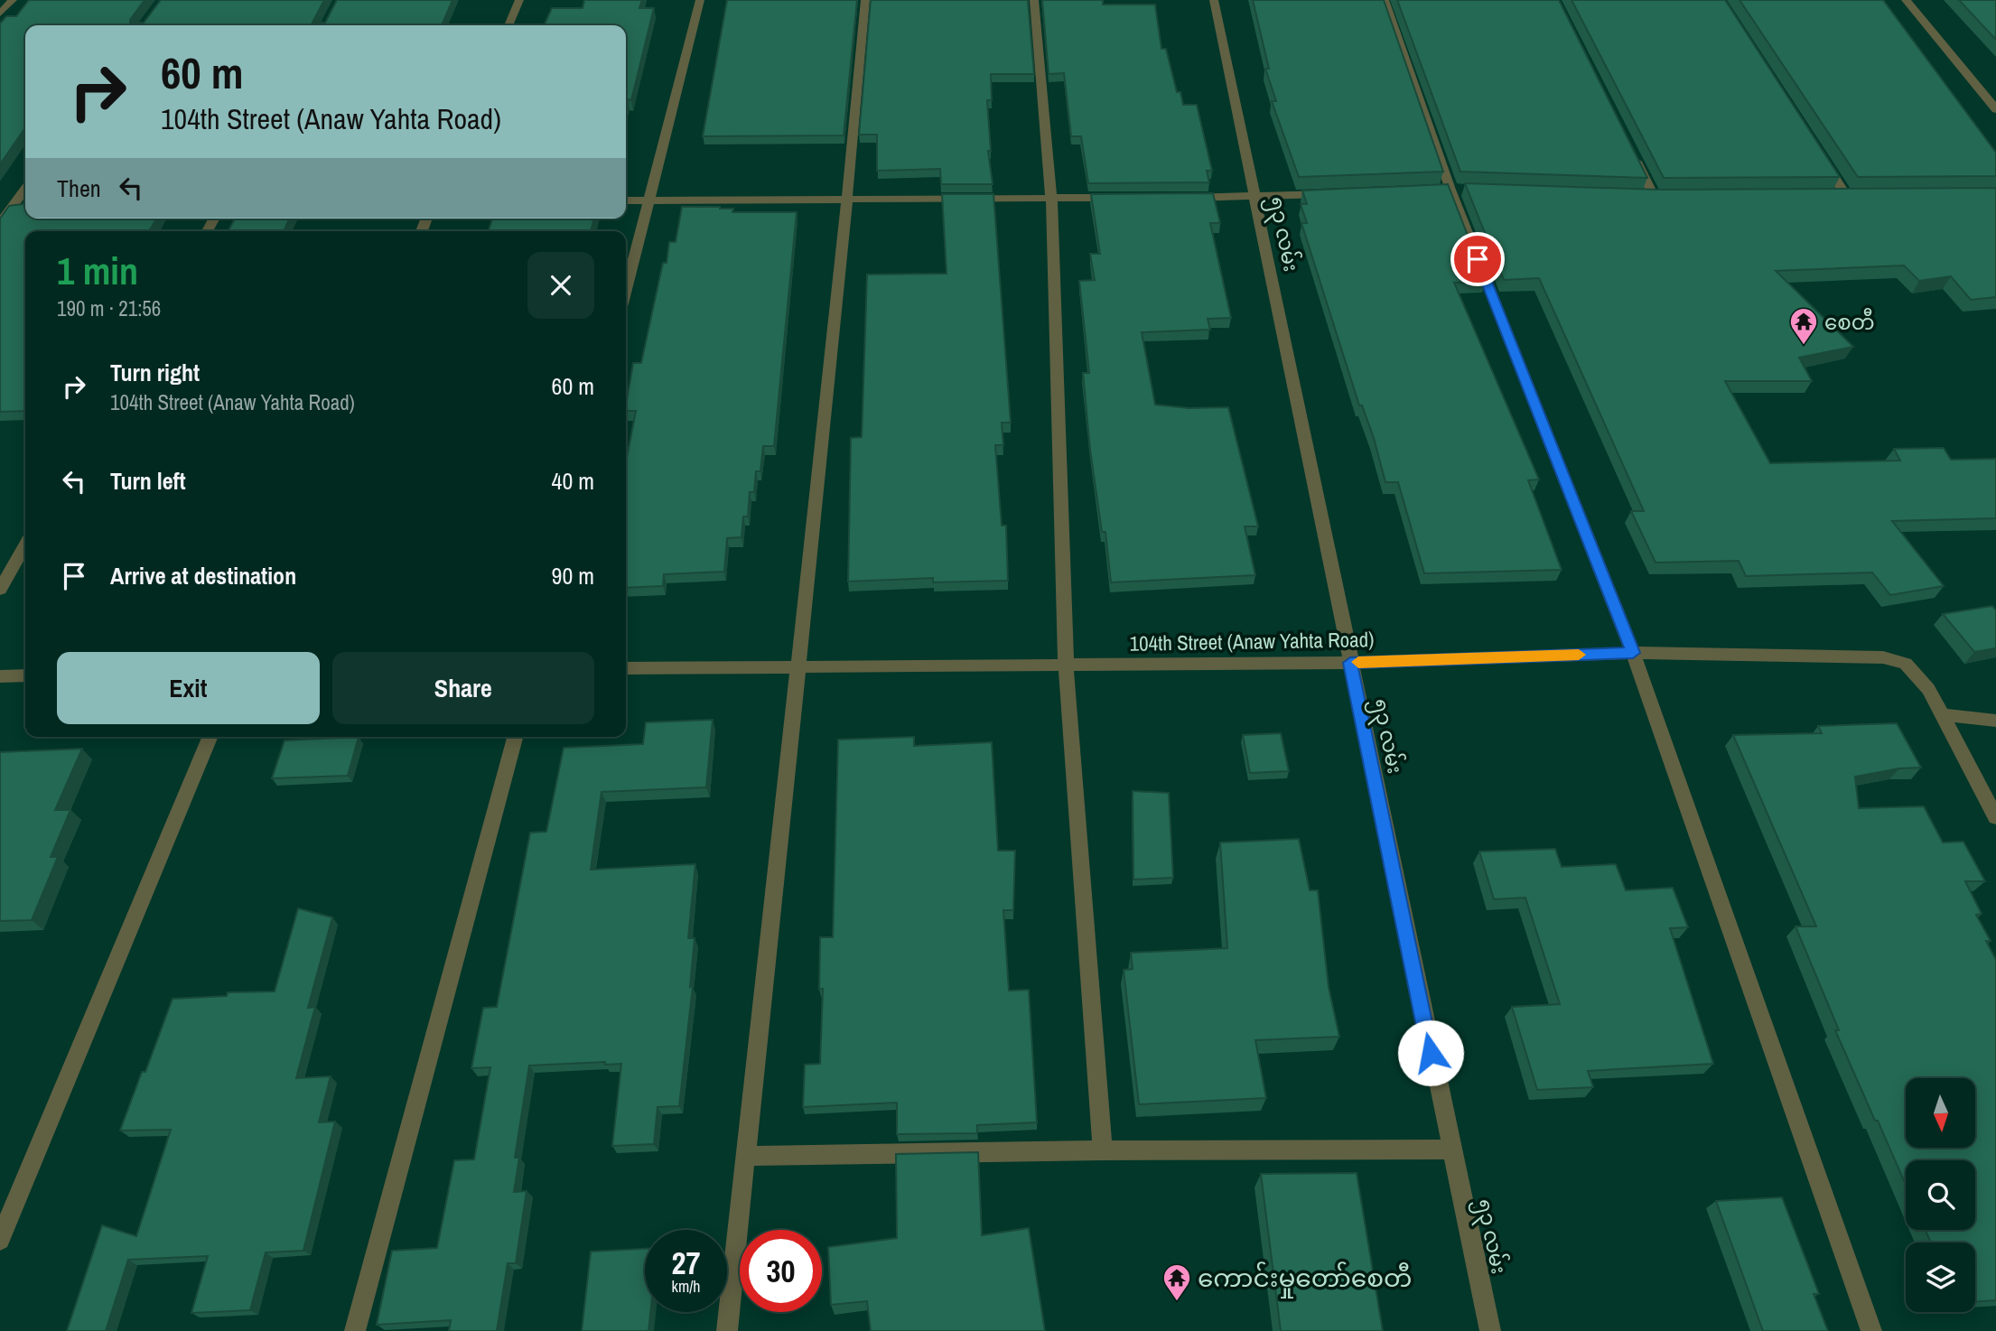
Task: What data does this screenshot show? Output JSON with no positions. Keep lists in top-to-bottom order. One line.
{"streets":{"street":["၅၃ လမ်း","104th Street (Anaw Yahta Road)"]},"crossings":[["၅၃ လမ်း","104th Street (Anaw Yahta Road)"]],"places":{"temple":["စေတီ","ကောင်းမှုတော်စေတီ"]},"north":"bottom","page":{"turn":["60 m","104th Street (Anaw Yahta Road)"],"then":"Then","heading":["1 min","190 m · 21:56"],"list":[{"name":"Turn right","note":"104th Street (Anaw Yahta Road)","value":"60 m"},{"name":"Turn left","value":"40 m"},{"name":"Arrive at destination","value":"90 m"}],"buttons":["Exit","Share"],"speed":"27 km/h","limit":"30"}}
